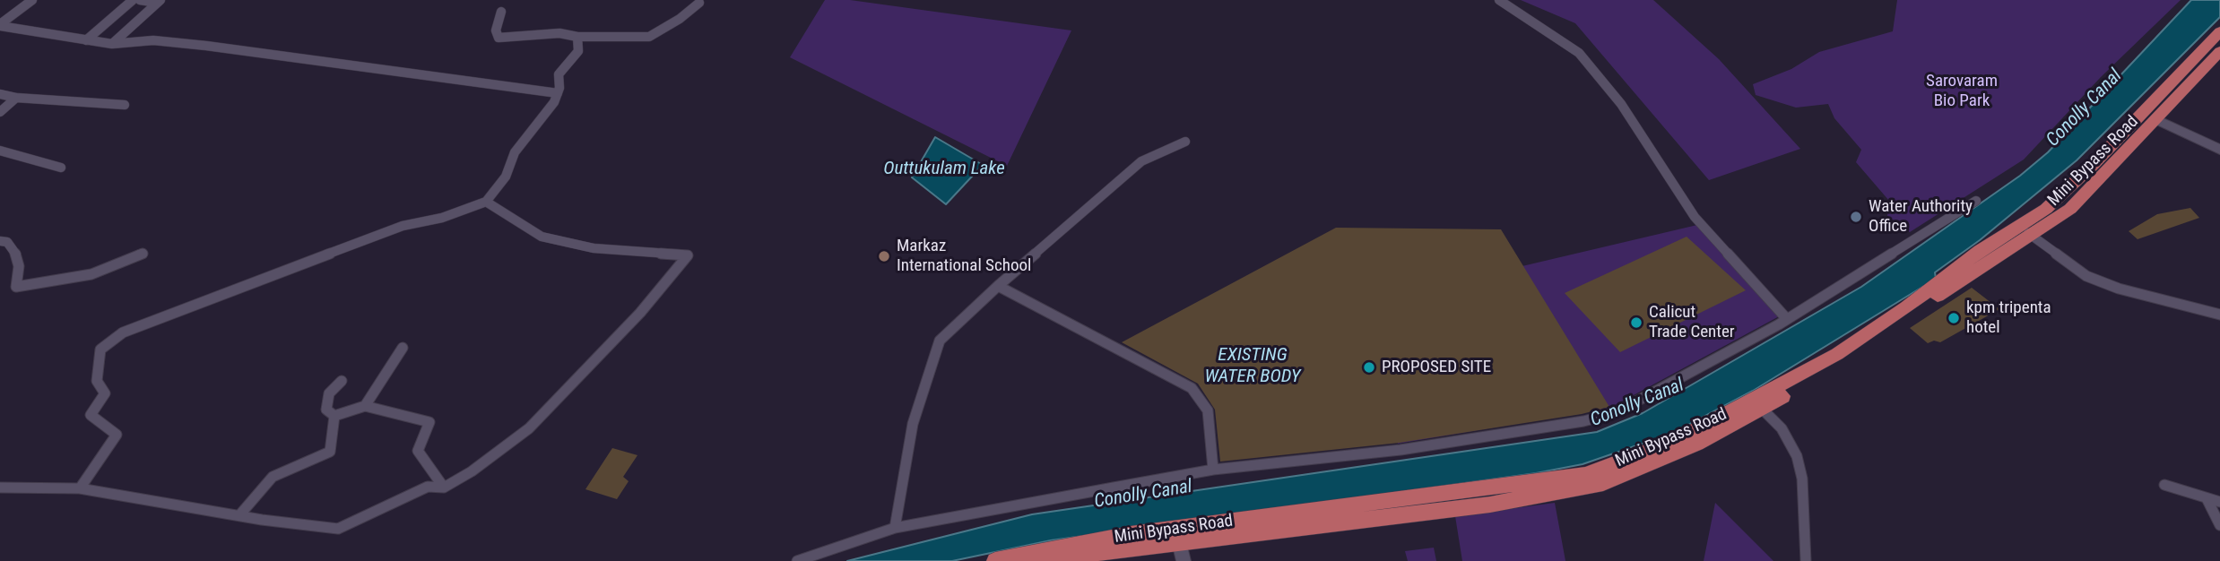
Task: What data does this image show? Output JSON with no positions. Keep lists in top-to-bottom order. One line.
{"streets":{"main road":["Mini Bypass Road"]},"water":["Conolly Canal","Outtukulam Lake","EXISTING WATER BODY"],"parks":["Sarovaram Bio Park"],"places":["Water Authority Office","Markaz International School","kpm tripenta hotel","Calicut Trade Center","PROPOSED SITE"]}
